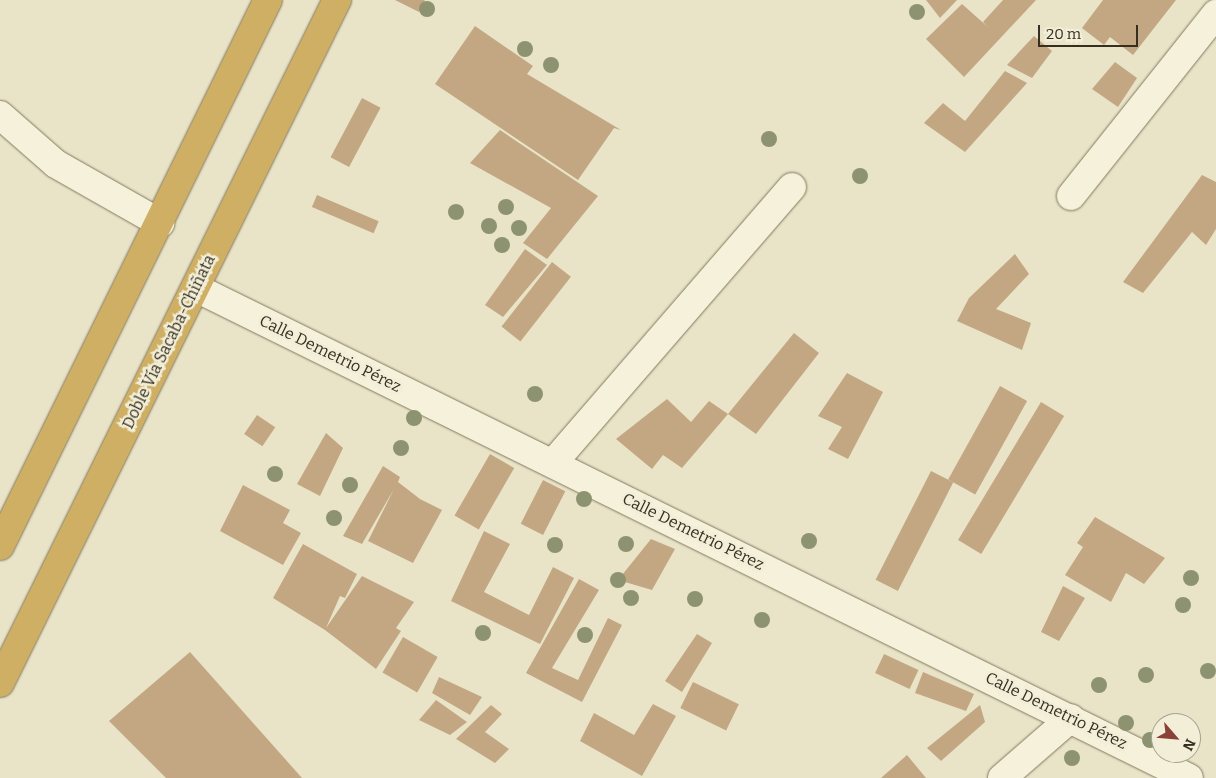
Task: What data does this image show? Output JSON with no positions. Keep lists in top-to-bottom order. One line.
{"streets":{"highway":["Doble Vía Sacaba-Chiñata"],"street":["Calle Demetrio Pérez"]},"crossings":[["Doble Vía Sacaba-Chiñata","Calle Demetrio Pérez"]],"scale_bar":"20 m","north":"bottom right"}
